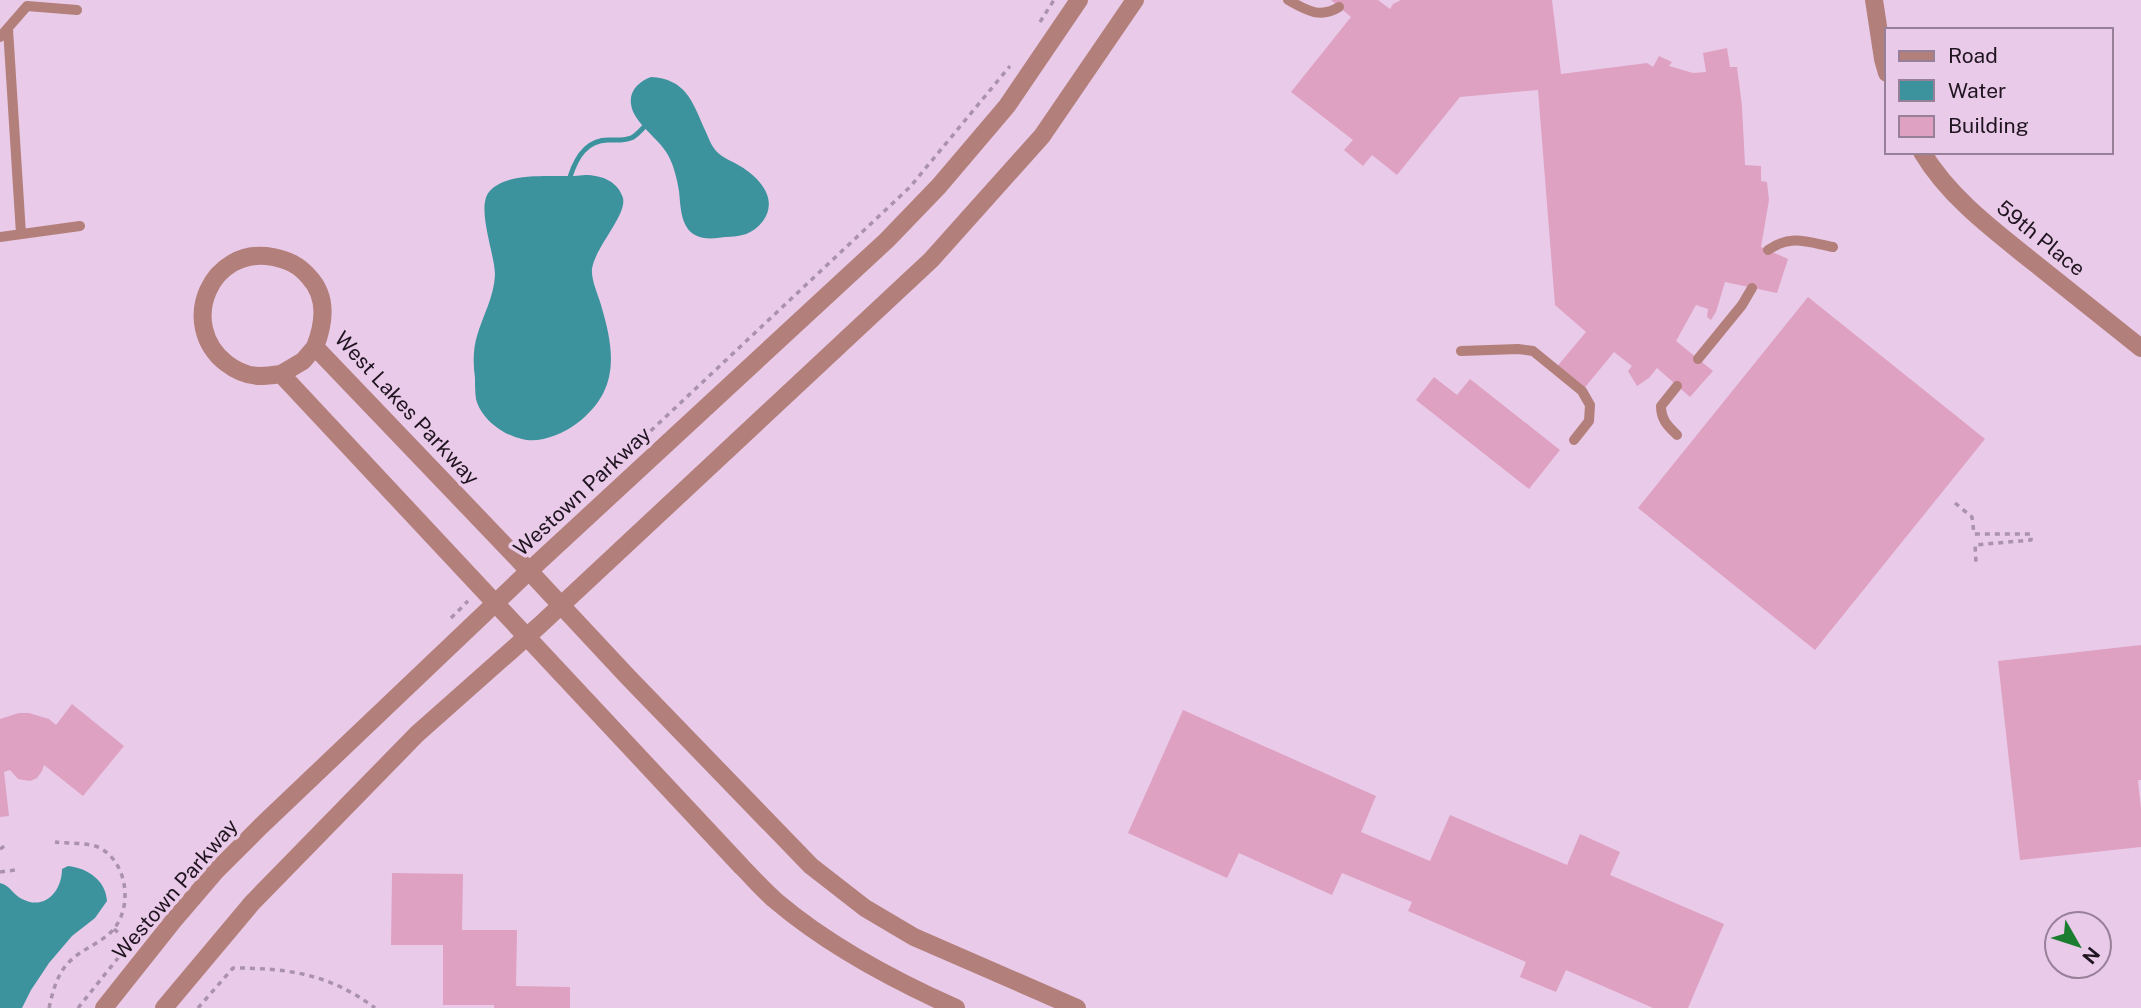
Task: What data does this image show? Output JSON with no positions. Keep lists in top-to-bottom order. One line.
{"streets":{"street":["59th Place","West Lakes Parkway","Westown Parkway"]},"crossings":[["West Lakes Parkway","Westown Parkway"]],"legend":["Road","Water","Building"],"north":"bottom right"}
